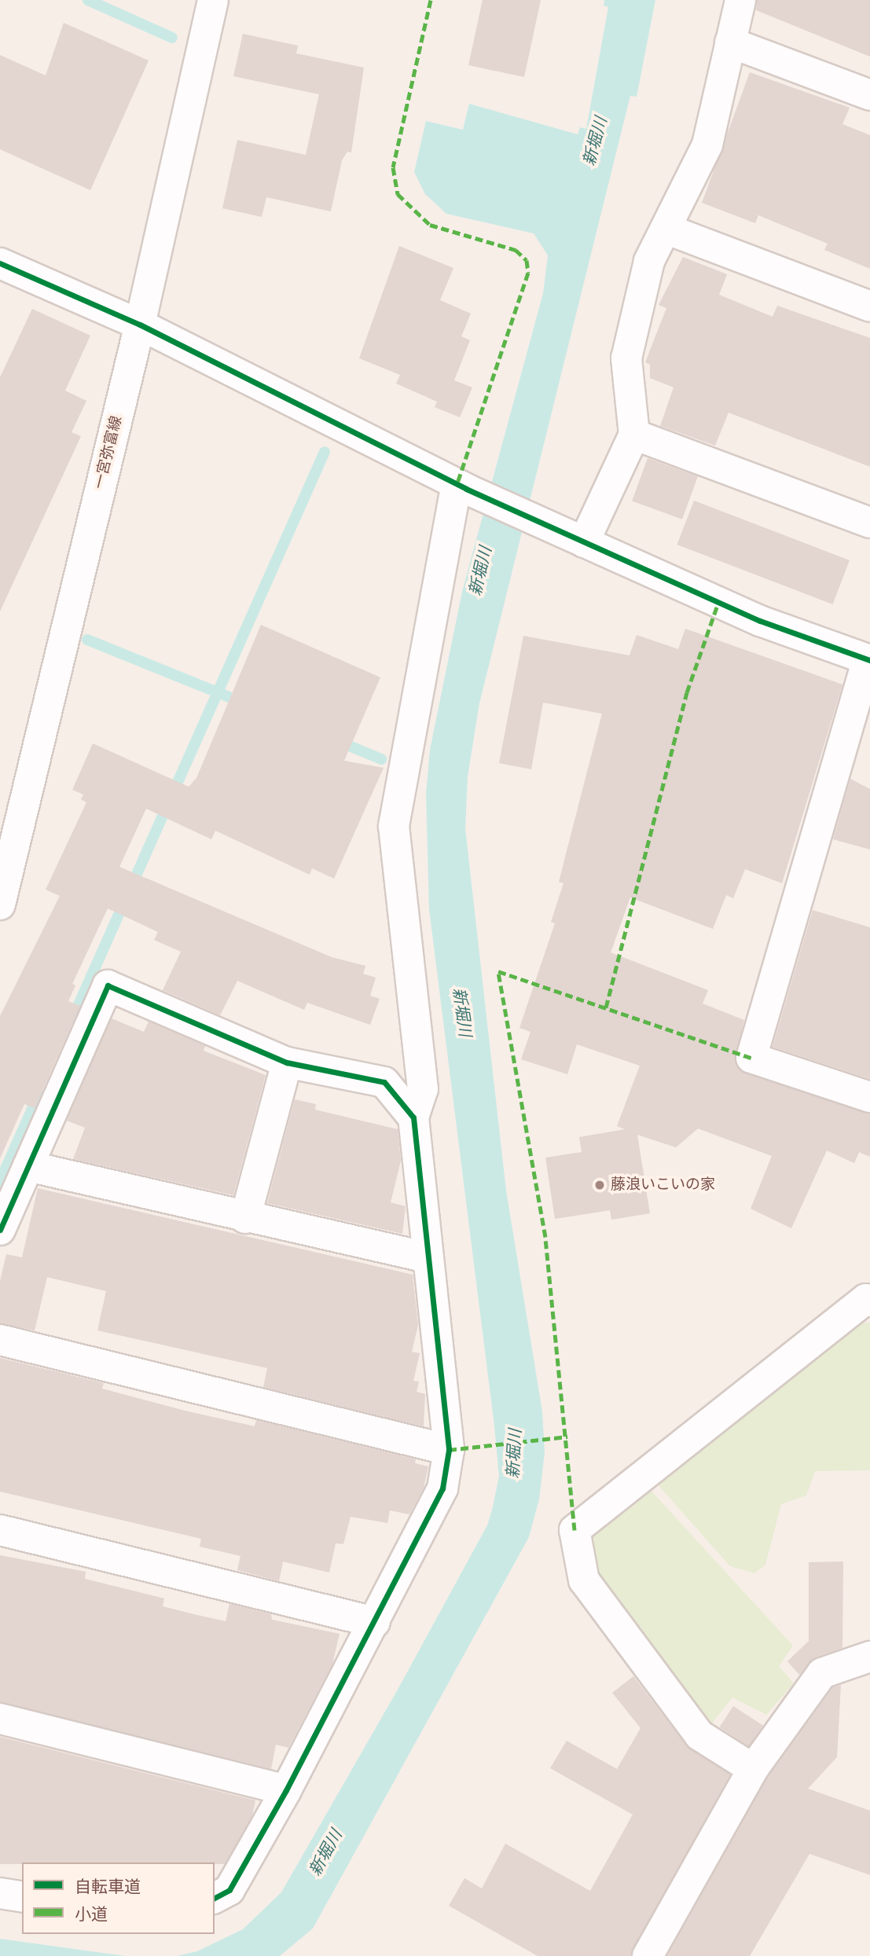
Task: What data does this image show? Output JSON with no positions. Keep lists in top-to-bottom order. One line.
{"streets":{"street":["一宮弥富線"]},"water":["新堀川"],"places":["藤浪いこいの家"],"legend":["自転車道","小道"]}
